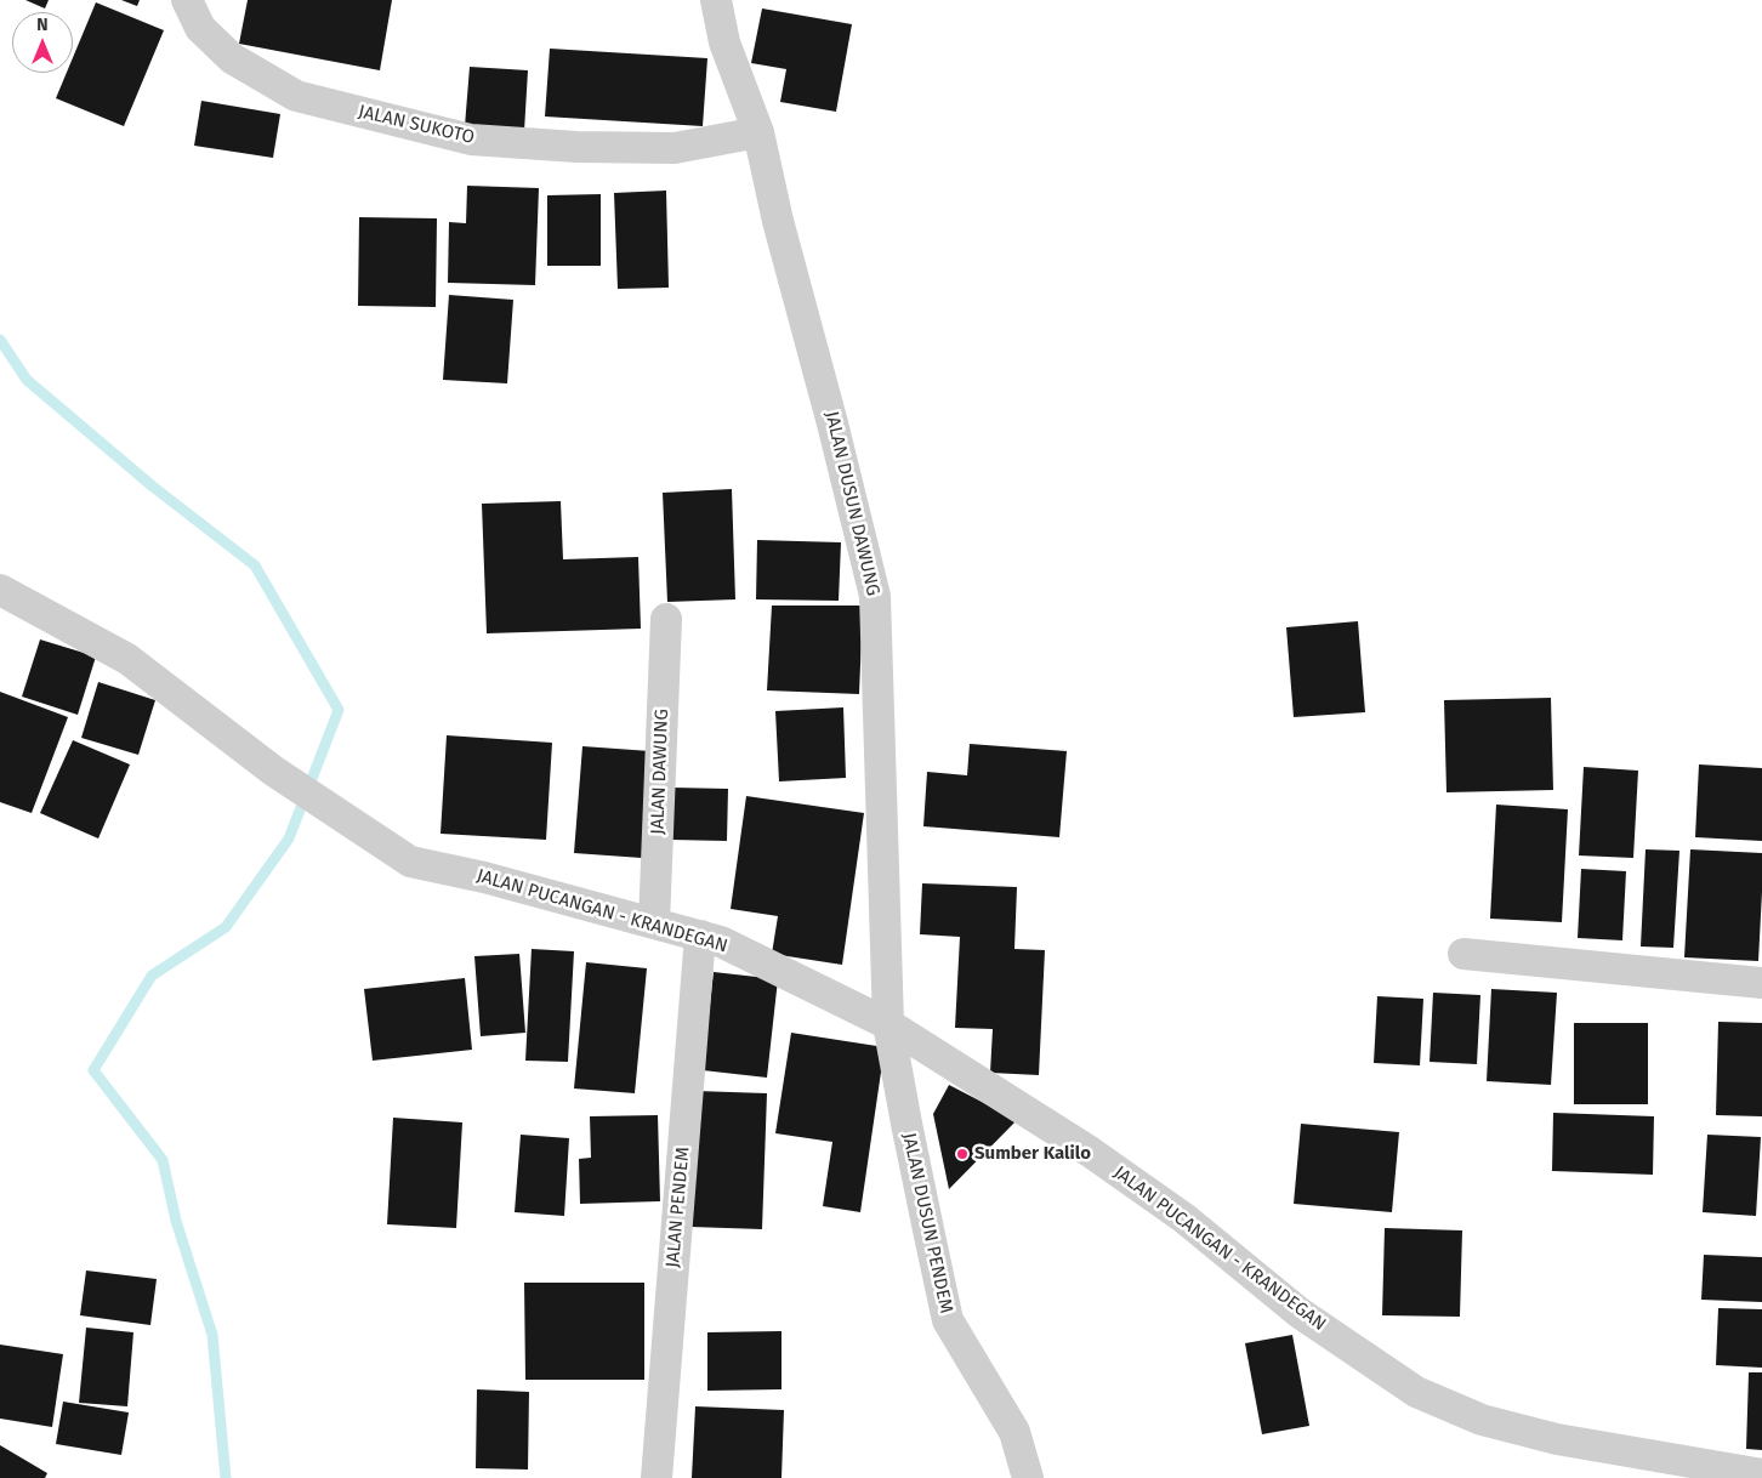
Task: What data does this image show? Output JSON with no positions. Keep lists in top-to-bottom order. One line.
{"streets":{"street":["JALAN SUKOTO","JALAN DUSUN DAWUNG","JALAN DAWUNG","JALAN PUCANGAN - KRANDEGAN","JALAN PENDEM","JALAN DUSUN PENDEM"]},"crossings":[["JALAN SUKOTO","JALAN DUSUN DAWUNG"],["JALAN DUSUN DAWUNG","JALAN PUCANGAN - KRANDEGAN"],["JALAN DUSUN DAWUNG","JALAN DUSUN PENDEM"],["JALAN DAWUNG","JALAN PUCANGAN - KRANDEGAN"],["JALAN PUCANGAN - KRANDEGAN","JALAN PENDEM"],["JALAN PUCANGAN - KRANDEGAN","JALAN DUSUN PENDEM"]],"places":["Sumber Kalilo"],"north":"top"}
